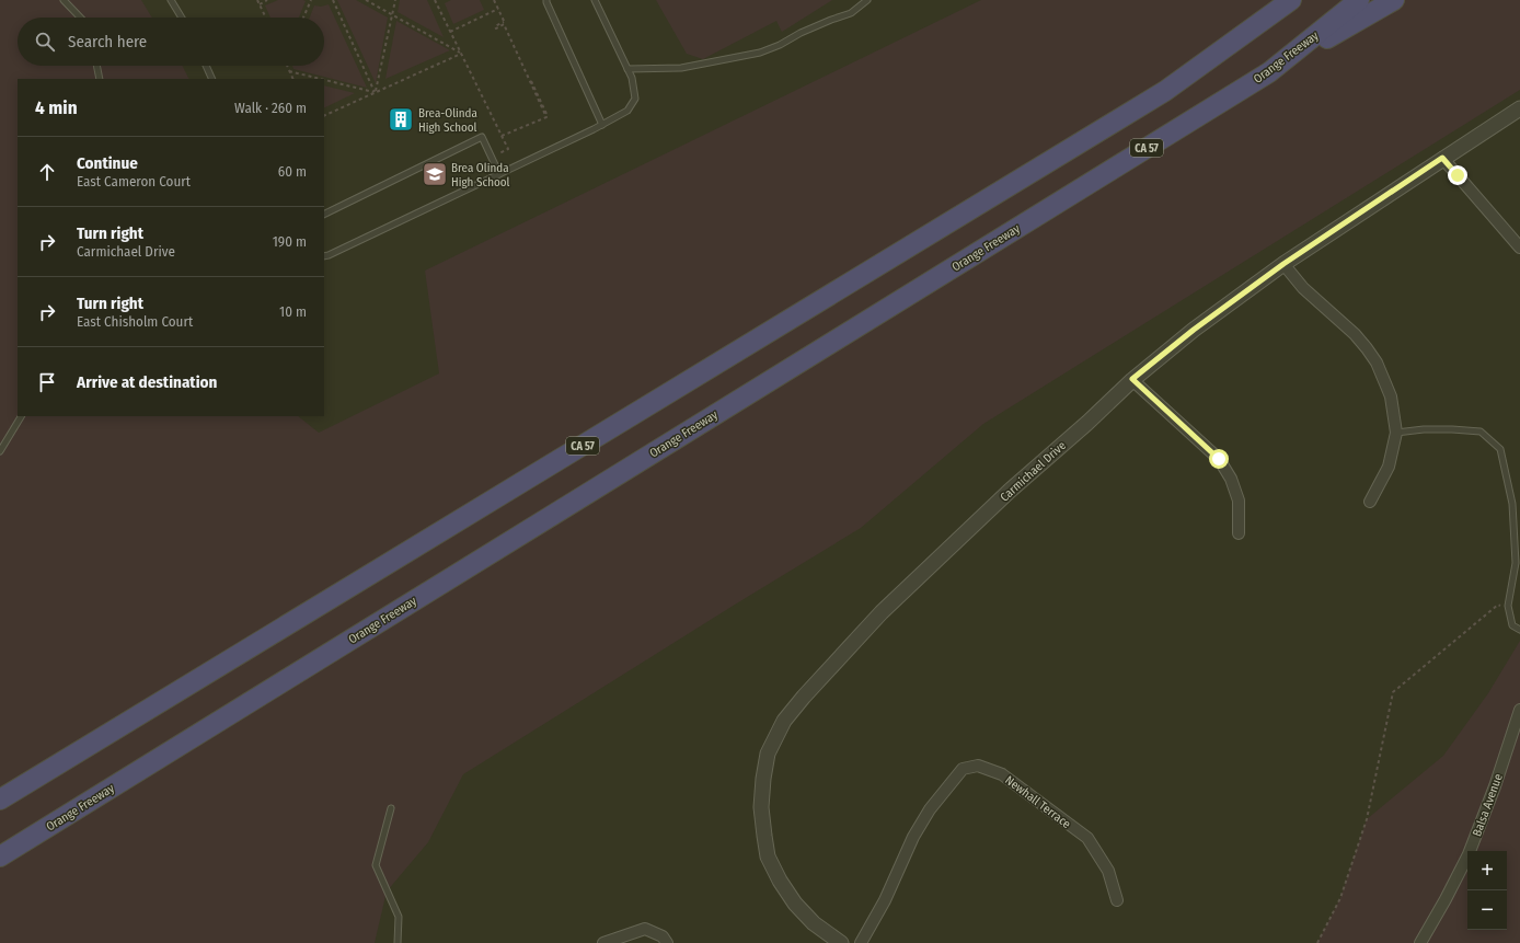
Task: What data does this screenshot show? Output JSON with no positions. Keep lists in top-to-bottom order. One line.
{"streets":{"highway":["Orange Freeway","CA 57"],"street":["Carmichael Drive","Newhall Terrace","Balsa Avenue"]},"places":{"building":["Brea-Olinda High School"],"school or university":["Brea Olinda High School"]},"page":{"search":"Search here","heading":["4 min","Walk · 260 m"],"list":[["Continue","East Cameron Court","60 m"],["Turn right","Carmichael Drive","190 m"],["Turn right","East Chisholm Court","10 m"],"Arrive at destination"],"map_buttons":["+","−"]}}
